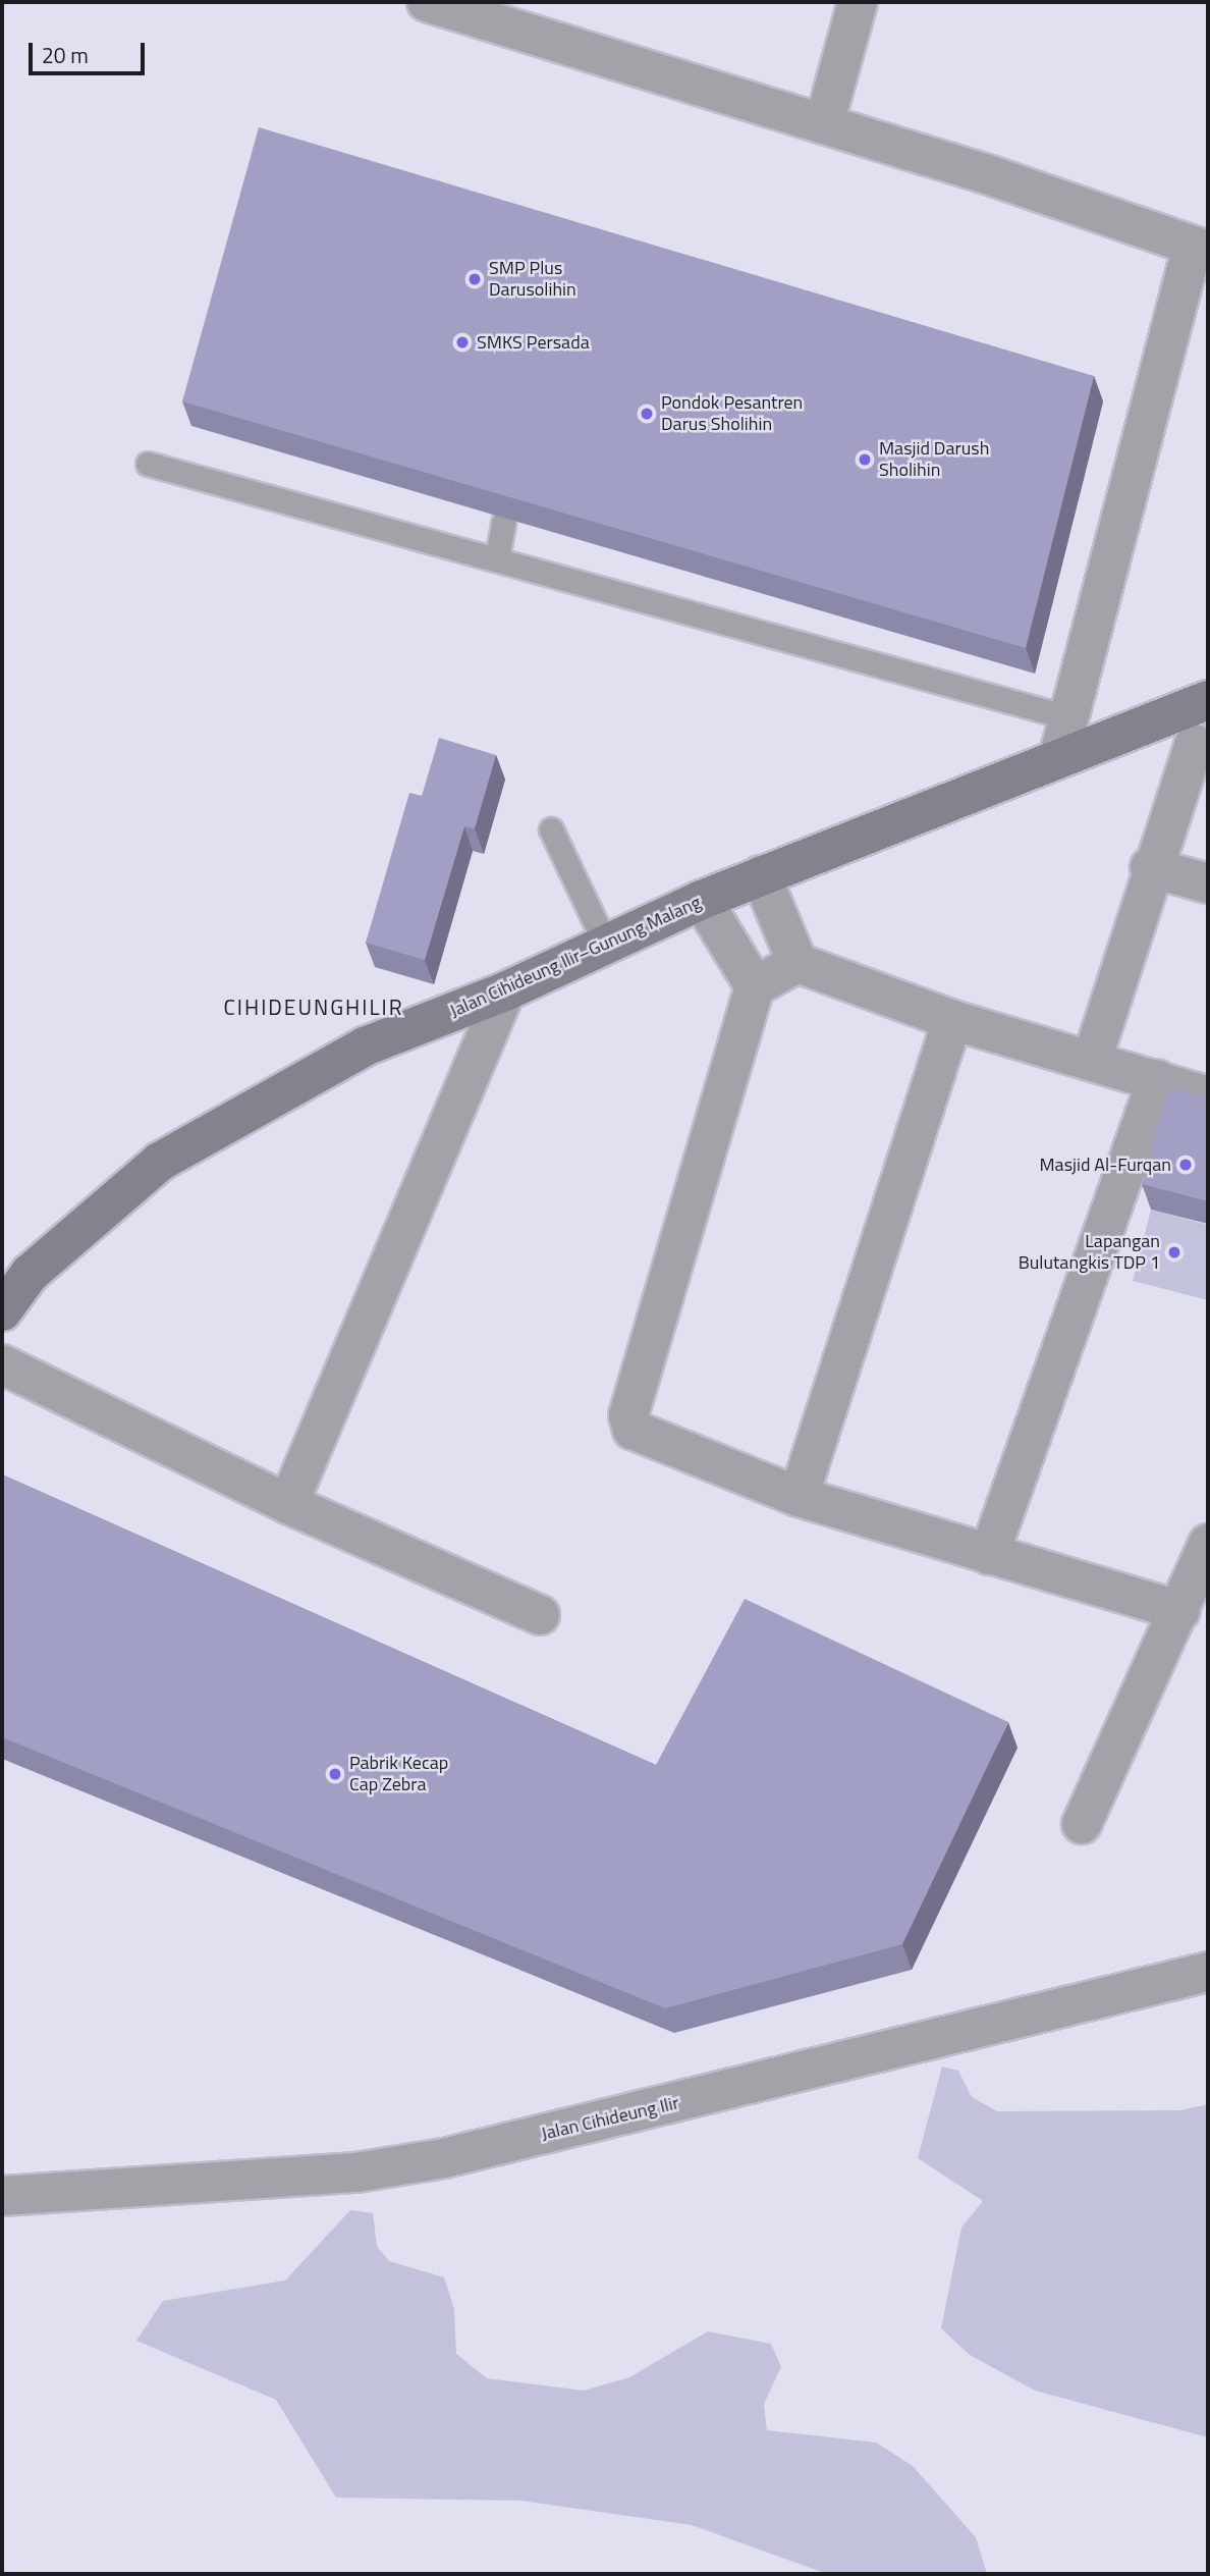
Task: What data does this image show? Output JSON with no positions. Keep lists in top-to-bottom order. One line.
{"streets":{"main road":["Jalan Cihideung Ilir–Gunung Malang"],"street":["Jalan Cihideung Ilir"]},"districts":["CIHIDEUNGHILIR"],"places":["SMP Plus Darusolihin","SMKS Persada","Pondok Pesantren Darus Sholihin","Masjid Darush Sholihin","Masjid Al-Furqan","Lapangan Bulutangkis TDP 1","Pabrik Kecap Cap Zebra"],"scale_bar":"20 m"}
